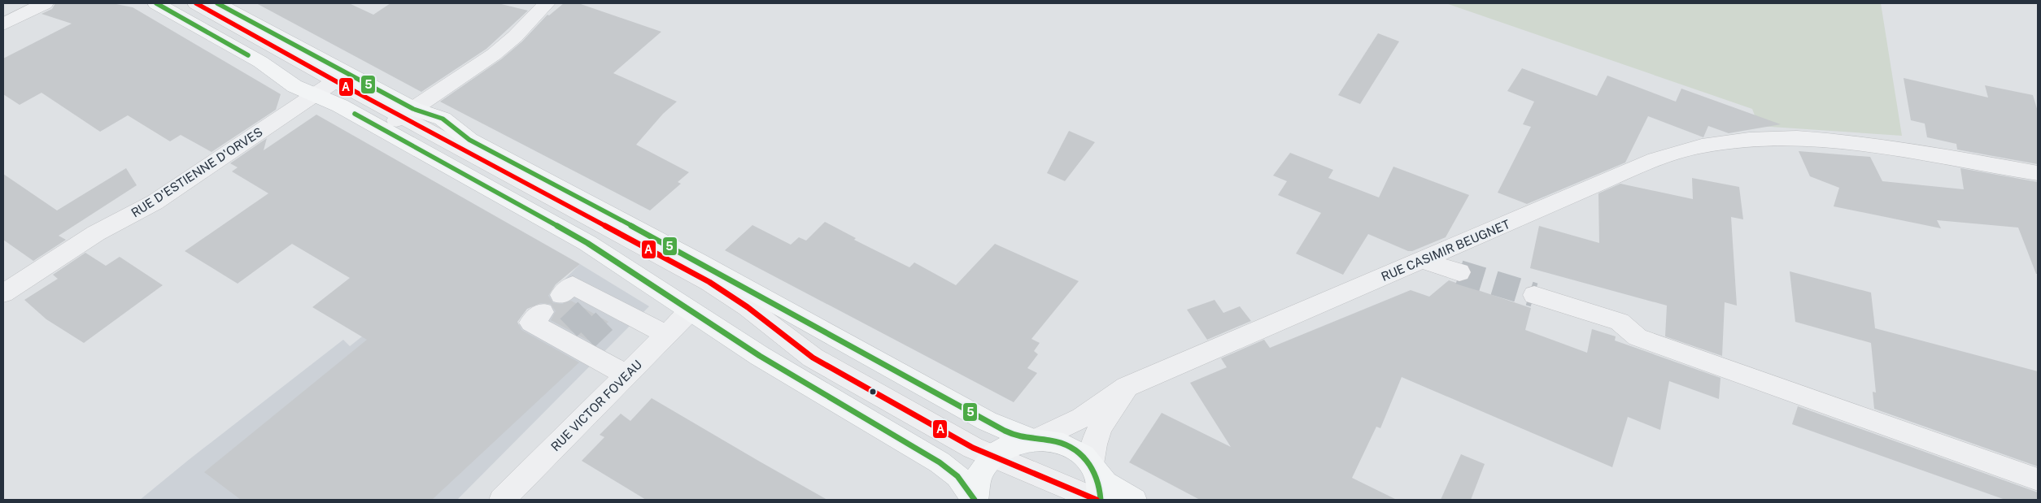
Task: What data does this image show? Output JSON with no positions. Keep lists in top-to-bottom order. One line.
{"streets":{"street":["RUE D'ESTIENNE D'ORVES","RUE CASIMIR BEUGNET","RUE VICTOR FOVEAU"]},"lines":["transit line 5","transit line A"]}
